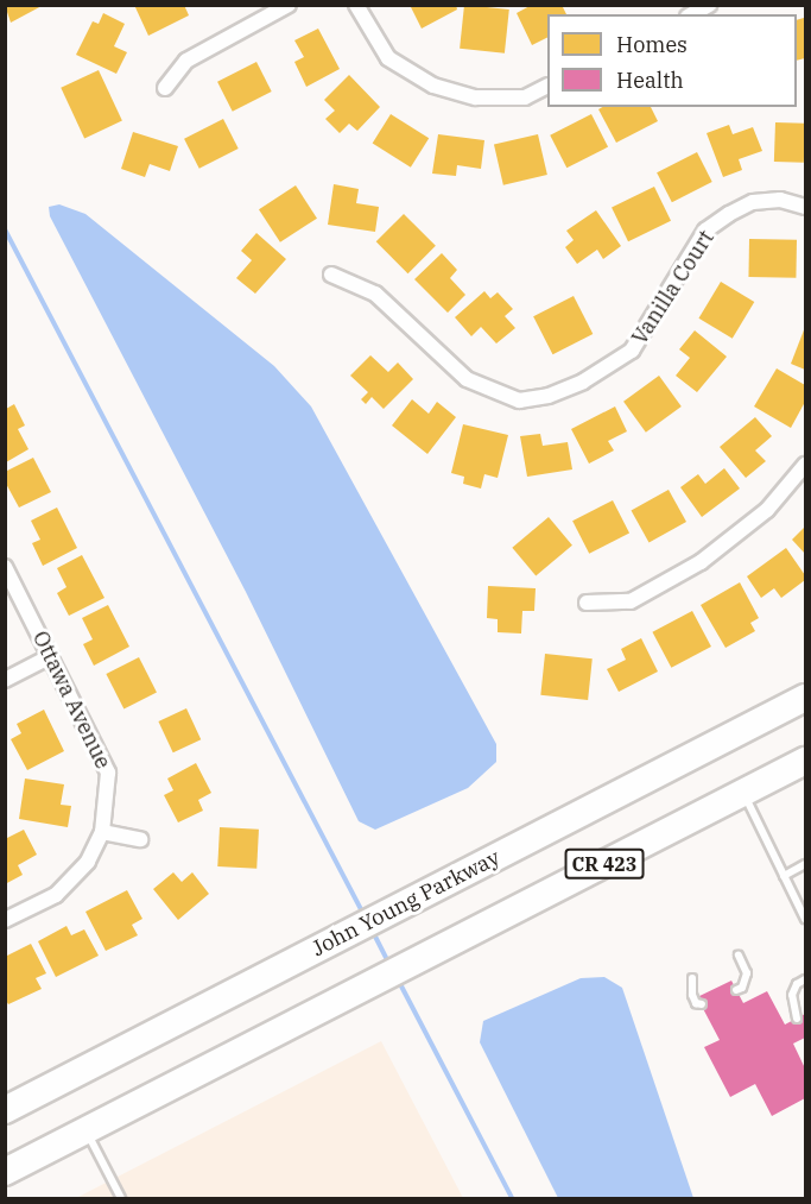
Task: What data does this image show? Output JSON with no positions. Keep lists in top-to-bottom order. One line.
{"streets":{"highway":["CR 423","John Young Parkway"],"street":["Vanilla Court","Ottawa Avenue"]},"legend":["Homes","Health"]}
